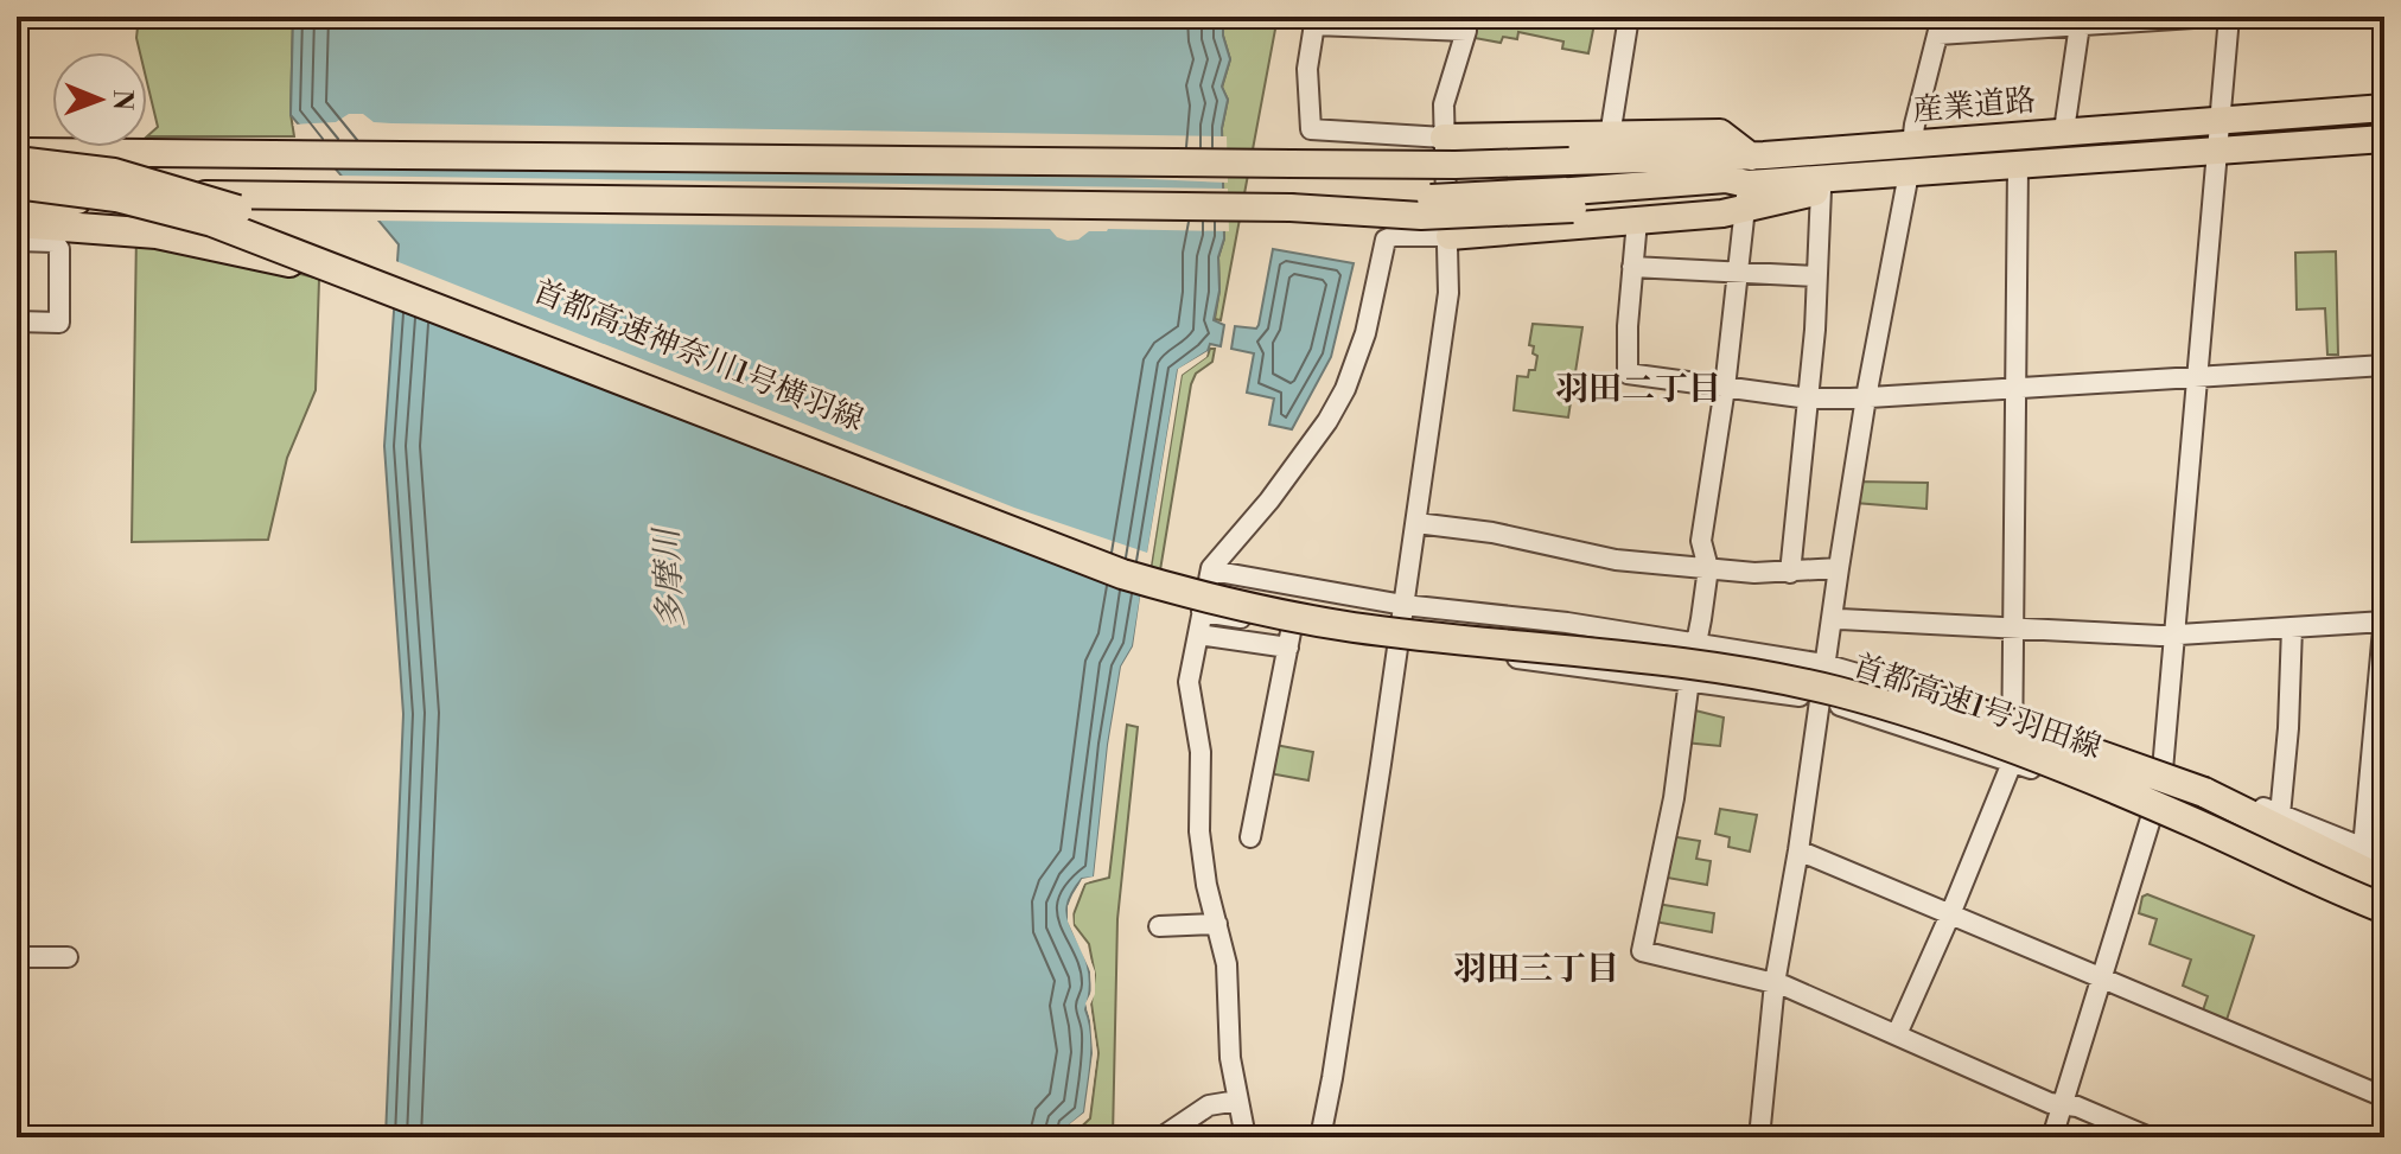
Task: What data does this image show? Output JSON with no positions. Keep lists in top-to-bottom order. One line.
{"streets":{"highway":["首都高速神奈川1号横羽線","首都高速1号羽田線"],"main road":["産業道路"]},"crossings":[["産業道路","首都高速神奈川1号横羽線"],["首都高速神奈川1号横羽線","首都高速1号羽田線"]],"districts":["羽田二丁目","羽田三丁目"],"water":["多摩川"],"north":"right"}
